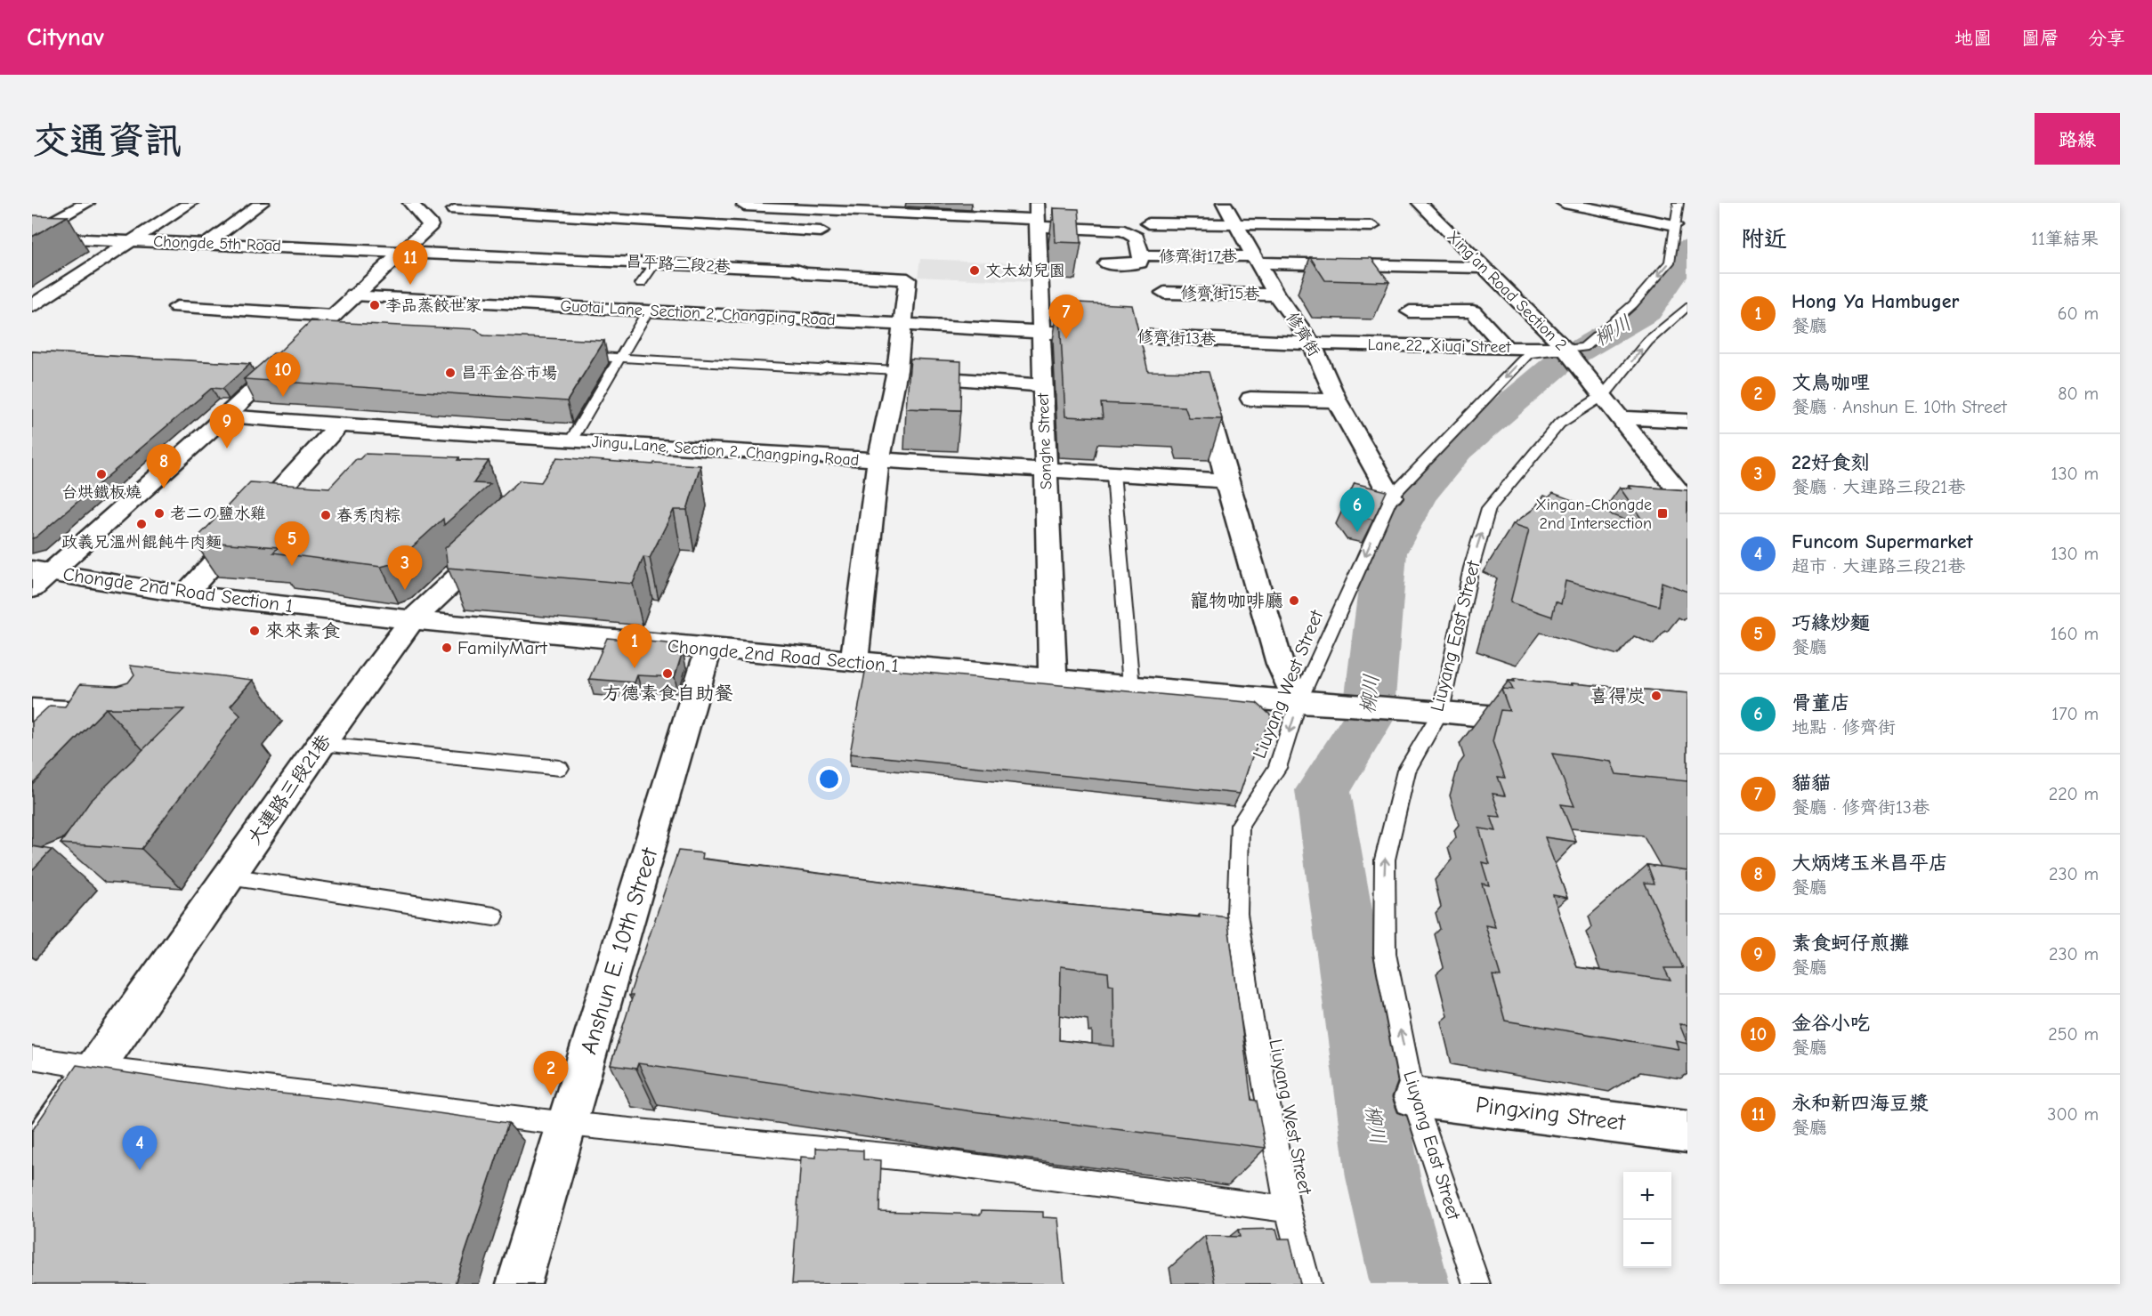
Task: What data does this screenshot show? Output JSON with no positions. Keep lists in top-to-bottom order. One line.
{"streets":{"street":["Chongde 5th Road","修齊街17巷","昌平路二段2巷","Xing’an Road Section 2","修齊街15巷","Guotai Lane, Section 2, Changping Road","修齊街","修齊街13巷","Lane 22, Xiuqi Street","Songhe Street","Jingu Lane, Section 2, Changping Road","Chongde 2nd Road Section 1","大連路三段21巷","Anshun E. 10th Street","Pingxing Street"],"lane":["Liuyang East Street","Liuyang West Street"]},"crossings":[["Chongde 5th Road","昌平路二段2巷"],["修齊街17巷","Xing’an Road Section 2"],["修齊街17巷","修齊街"],["修齊街17巷","Songhe Street"],["昌平路二段2巷","Guotai Lane, Section 2, Changping Road"],["Xing’an Road Section 2","Lane 22, Xiuqi Street"],["Xing’an Road Section 2","Liuyang East Street"],["Xing’an Road Section 2","Liuyang West Street"],["修齊街15巷","修齊街"],["Guotai Lane, Section 2, Changping Road","修齊街13巷"],["Guotai Lane, Section 2, Changping Road","Songhe Street"],["修齊街","修齊街13巷"],["修齊街","Lane 22, Xiuqi Street"],["修齊街","Liuyang West Street"],["修齊街13巷","Lane 22, Xiuqi Street"],["修齊街13巷","Songhe Street"],["Lane 22, Xiuqi Street","Liuyang West Street"],["Songhe Street","Jingu Lane, Section 2, Changping Road"],["Songhe Street","Chongde 2nd Road Section 1"],["Chongde 2nd Road Section 1","Liuyang East Street"],["Chongde 2nd Road Section 1","Liuyang West Street"],["Chongde 2nd Road Section 1","大連路三段21巷"],["Chongde 2nd Road Section 1","Anshun E. 10th Street"],["Liuyang East Street","Pingxing Street"]],"one_way":["Liuyang East Street","Liuyang West Street"],"water":["柳川"],"places":{"other":["文太幼兒園","李品蒸餃世家","昌平金谷市場","台烘鐵板燒","老二の鹽水雞","春秀肉粽","政義兄溫州餛飩牛肉麵","寵物咖啡廳","來來素食","FamilyMart","方德素食自助餐","喜得炭"],"transit":["Xingan-Chongde 2nd Intersection"]},"page":{"header":"Citynav","nav":["地圖","圖層","分享"],"buttons":"路線","title":"交通資訊","heading":["附近","11筆結果"],"pins":["11","7","10","9","8","6","5","3","1","2","4"],"list":[{"mark":"1","name":"Hong Ya Hambuger","note":"餐廳","value":"60 m"},{"mark":"2","name":"文鳥咖哩","note":"餐廳 · Anshun E. 10th Street","value":"80 m"},{"mark":"3","name":"22好食刻","note":"餐廳 · 大連路三段21巷","value":"130 m"},{"mark":"4","name":"Funcom Supermarket","note":"超市 · 大連路三段21巷","value":"130 m"},{"mark":"5","name":"巧緣炒麵","note":"餐廳","value":"160 m"},{"mark":"6","name":"骨董店","note":"地點 · 修齊街","value":"170 m"},{"mark":"7","name":"貓貓","note":"餐廳 · 修齊街13巷","value":"220 m"},{"mark":"8","name":"大炳烤玉米昌平店","note":"餐廳","value":"230 m"},{"mark":"9","name":"素食蚵仔煎攤","note":"餐廳","value":"230 m"},{"mark":"10","name":"金谷小吃","note":"餐廳","value":"250 m"},{"mark":"11","name":"永和新四海豆漿","note":"餐廳","value":"300 m"}],"map_buttons":["+","−"]}}
